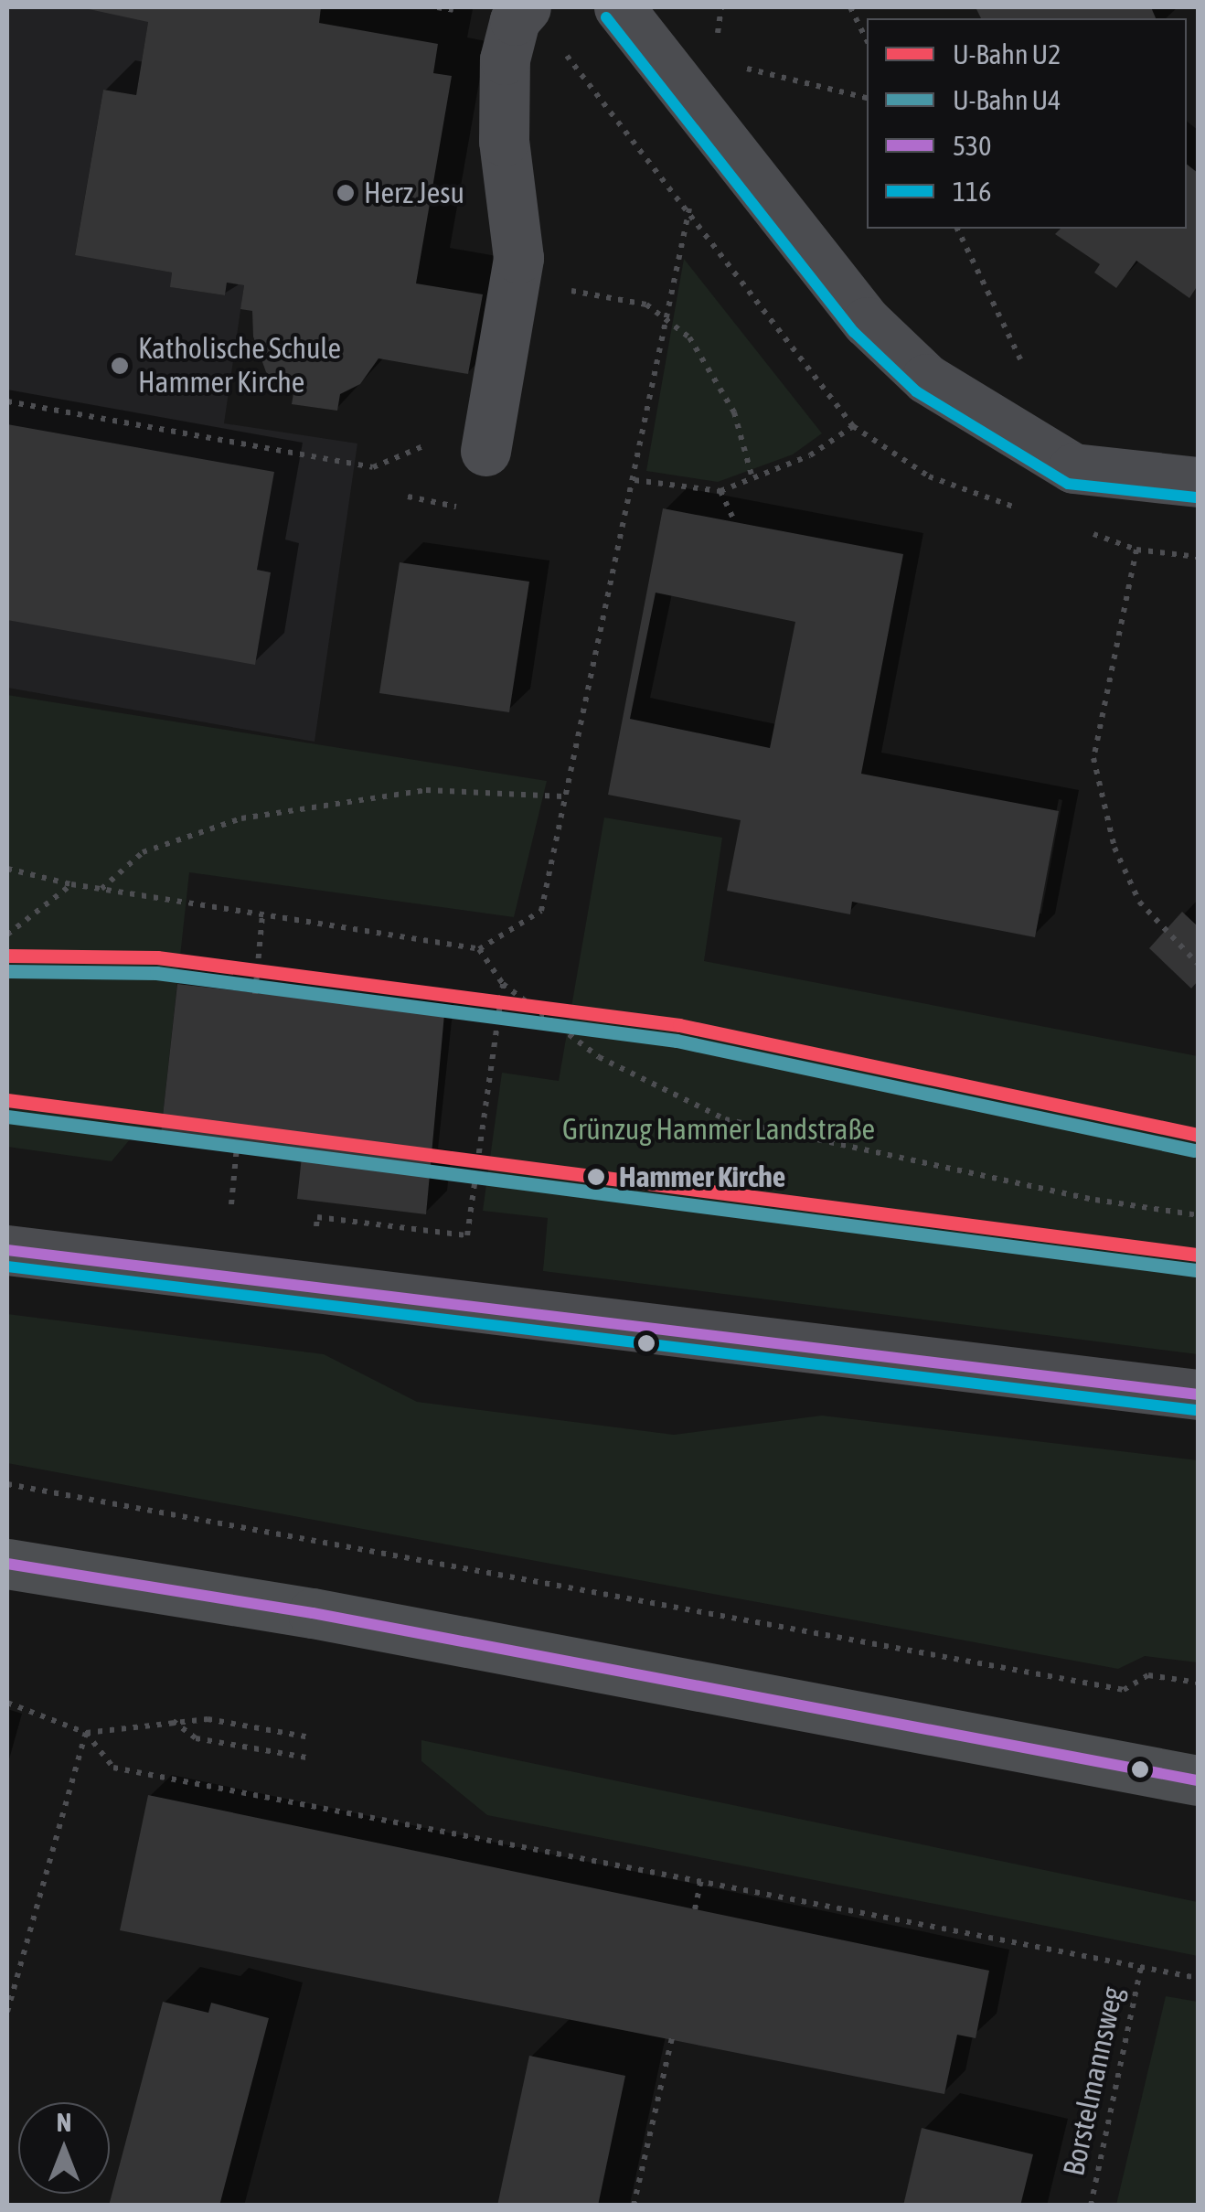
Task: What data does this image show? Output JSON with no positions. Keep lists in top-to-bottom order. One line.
{"streets":{"path":["Borstelmannsweg"]},"parks":["Grünzug Hammer Landstraße"],"places":["Herz Jesu","Katholische Schule Hammer Kirche","Hammer Kirche"],"lines":["transit line 116","metro line U2","metro line U4","transit line 530"],"legend":["U-Bahn U2","U-Bahn U4","530","116"],"north":"top"}
